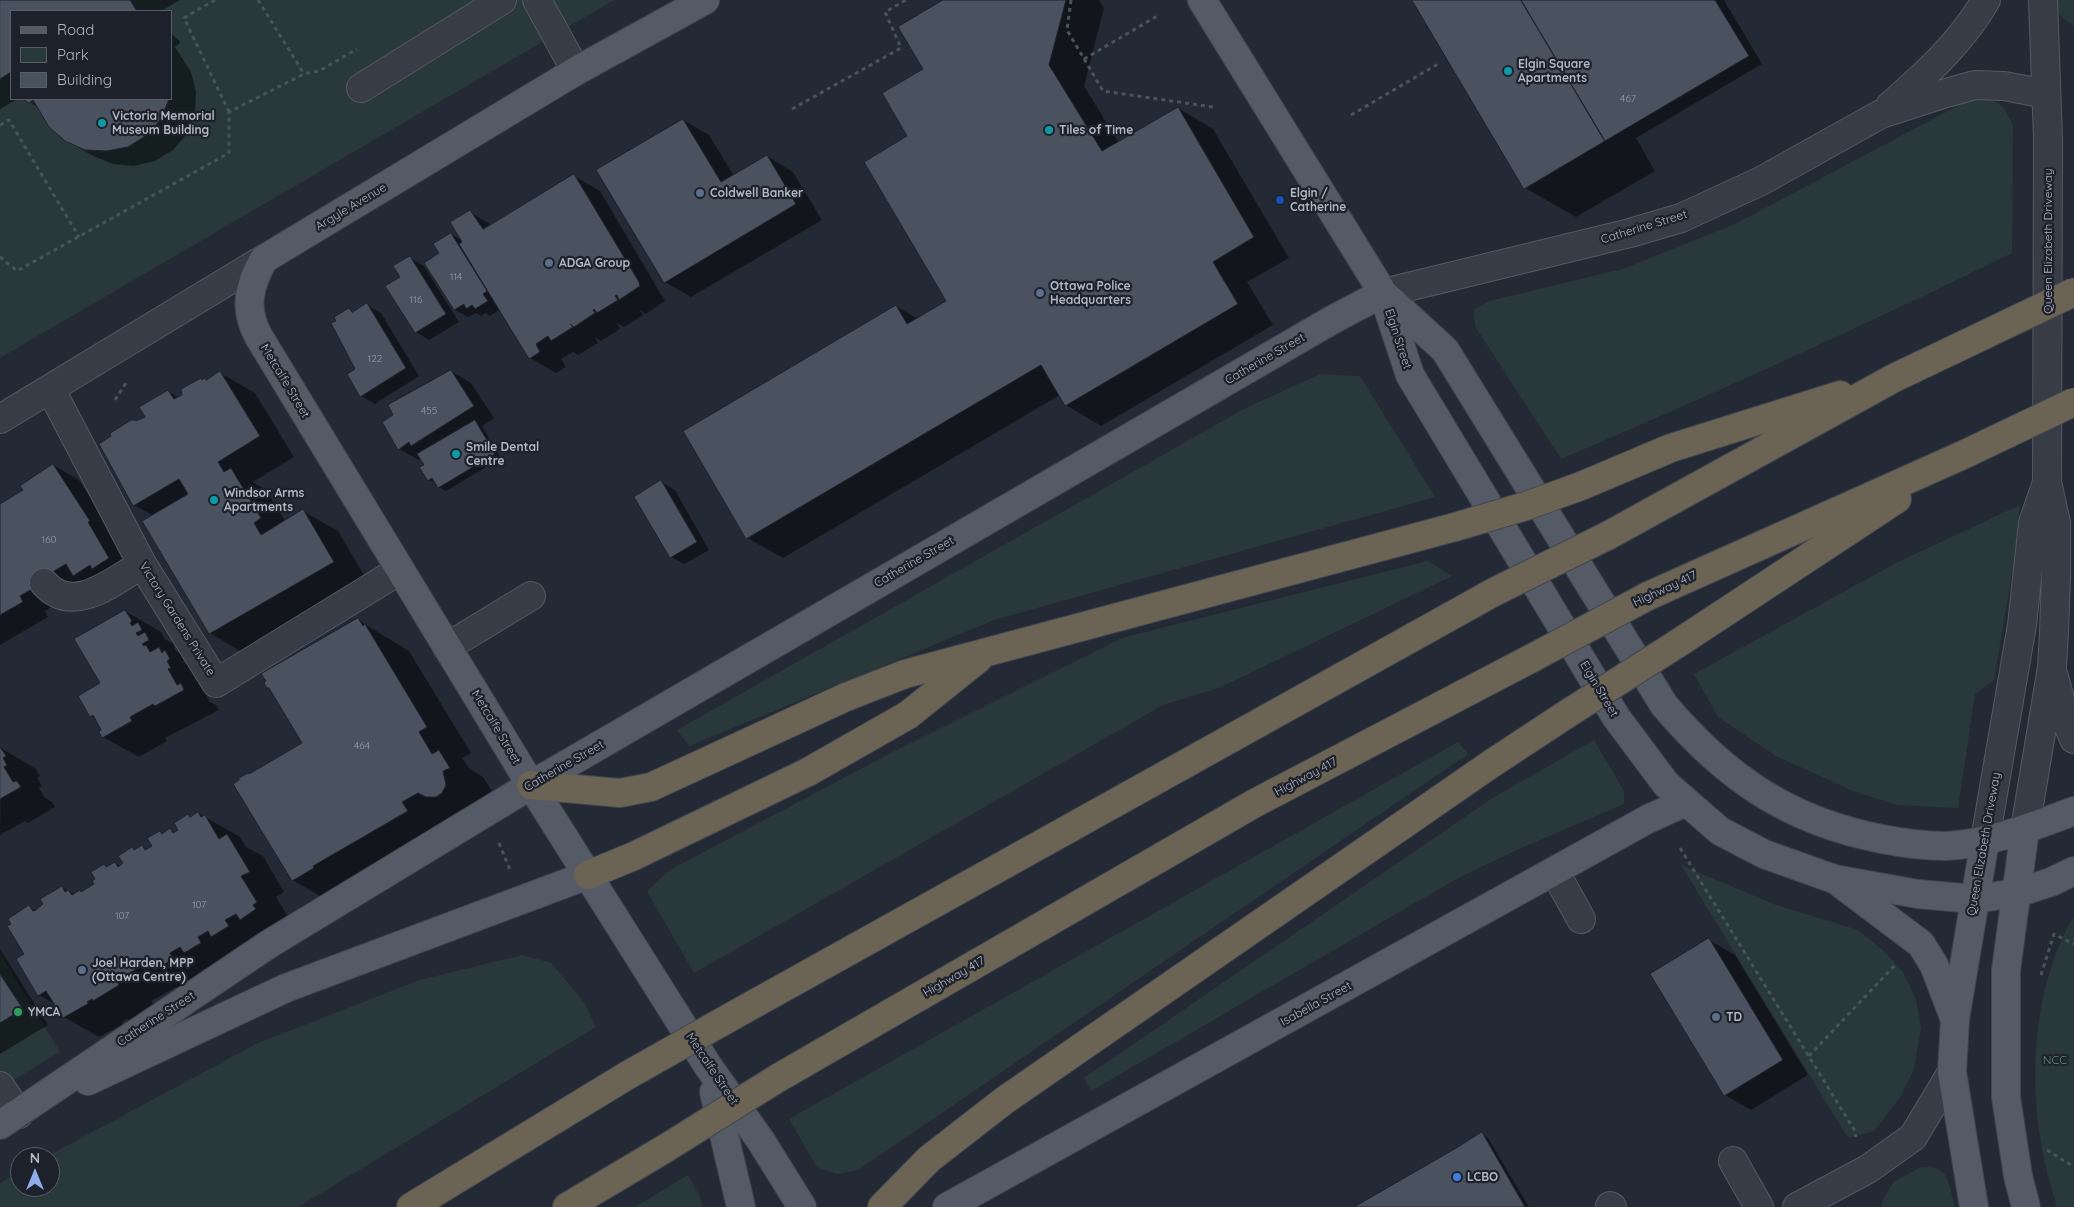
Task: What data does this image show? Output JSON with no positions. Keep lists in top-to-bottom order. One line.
{"streets":{"highway":["Highway 417"],"main road":["Argyle Avenue","Catherine Street","Queen Elizabeth Driveway","Elgin Street","Metcalfe Street","Isabella Street"],"street":["Victory Gardens Private"]},"crossings":[["Argyle Avenue","Metcalfe Street"],["Argyle Avenue","Victory Gardens Private"],["Catherine Street","Elgin Street"],["Catherine Street","Metcalfe Street"],["Queen Elizabeth Driveway","Elgin Street"],["Elgin Street","Isabella Street"],["Metcalfe Street","Victory Gardens Private"]],"parks":["NCC"],"places":["Elgin Square Apartments","Victoria Memorial Museum Building","Tiles of Time","Coldwell Banker","Elgin / Catherine","ADGA Group","Ottawa Police Headquarters","Smile Dental Centre","Windsor Arms Apartments","Joel Harden, MPP (Ottawa Centre)","YMCA","TD","LCBO"],"house_numbers":["467","114","116","122","455","160","464","107","107"],"legend":["Road","Park","Building"],"north":"top"}
